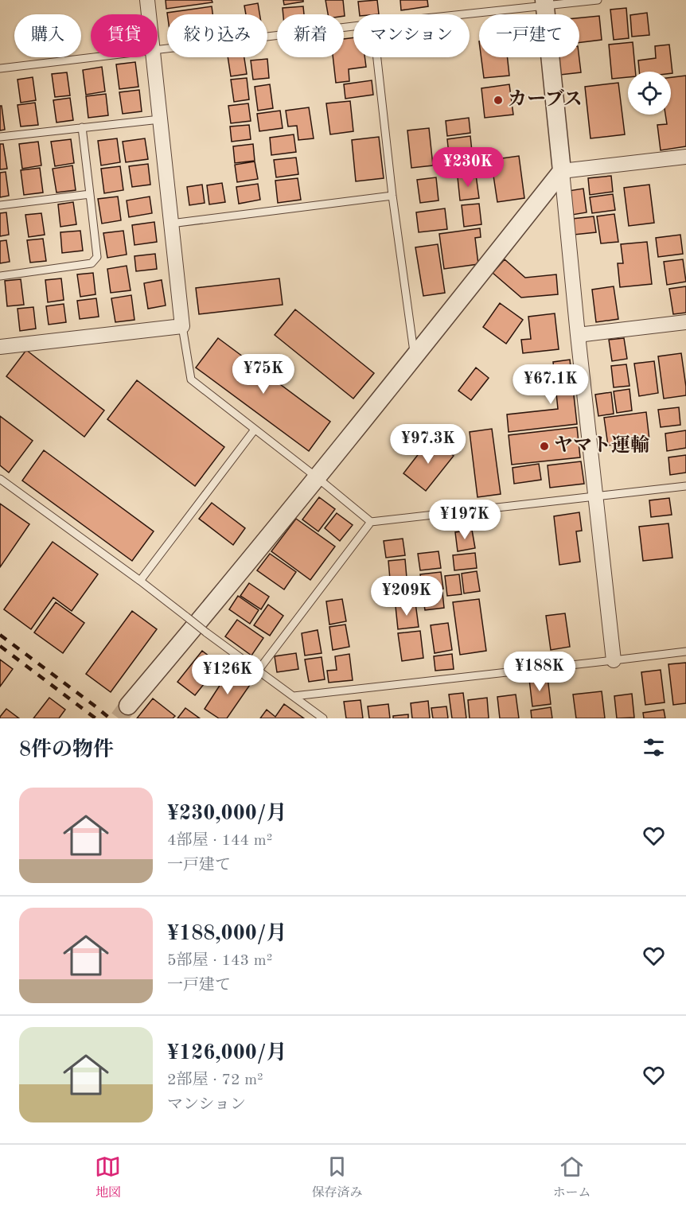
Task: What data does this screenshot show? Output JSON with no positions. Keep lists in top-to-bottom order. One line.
{"places":["カーブス","ヤマト運輸"],"page":{"chip":["購入","賃貸","絞り込み","新着","マンション","一戸建て"],"price":["¥230K","¥75K","¥67.1K","¥97.3K","¥197K","¥209K","¥188K","¥126K"],"heading":"8件の物件","list":[{"name":"¥230,000/月","note":"4部屋 · 144 m² · 一戸建て"},{"name":"¥188,000/月","note":"5部屋 · 143 m² · 一戸建て"},{"name":"¥126,000/月","note":"2部屋 · 72 m² · マンション"}],"tabs":["地図","保存済み","ホーム"]}}
